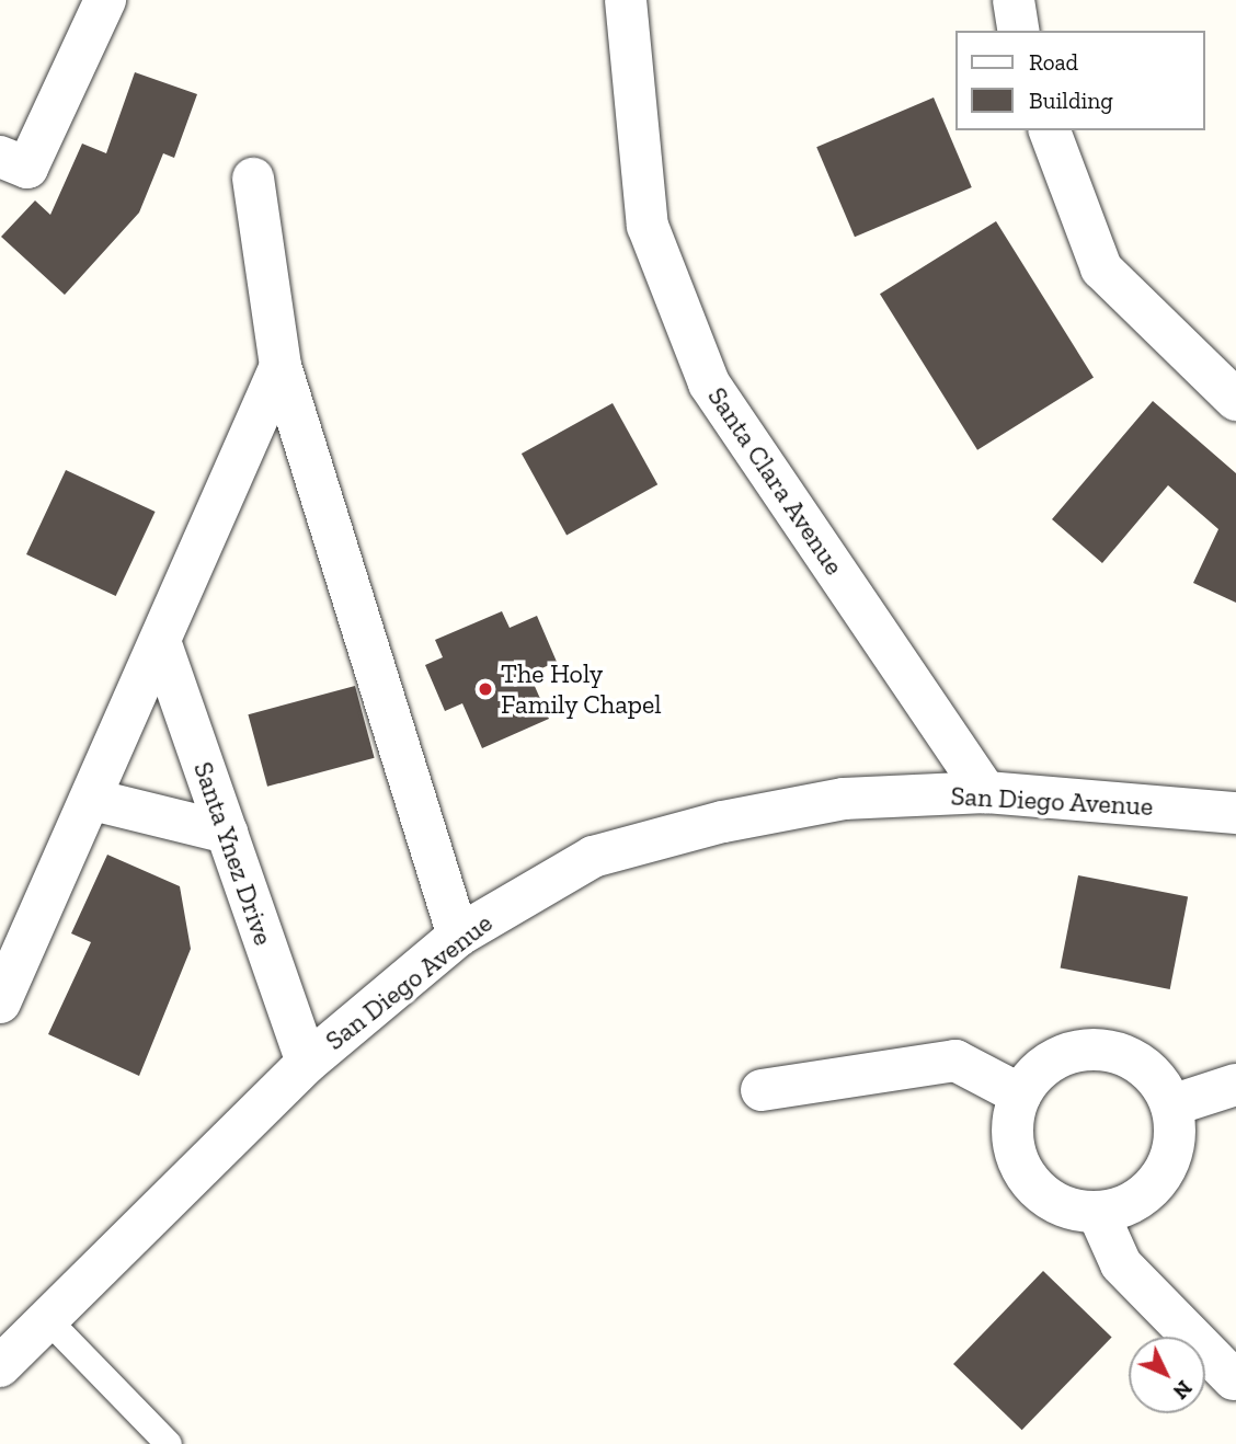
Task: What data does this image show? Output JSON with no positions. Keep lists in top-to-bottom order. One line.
{"streets":{"street":["Santa Clara Avenue","San Diego Avenue","Santa Ynez Drive"]},"crossings":[["Santa Clara Avenue","San Diego Avenue"],["San Diego Avenue","Santa Ynez Drive"]],"places":["The Holy Family Chapel"],"legend":["Road","Building"],"north":"bottom right"}
